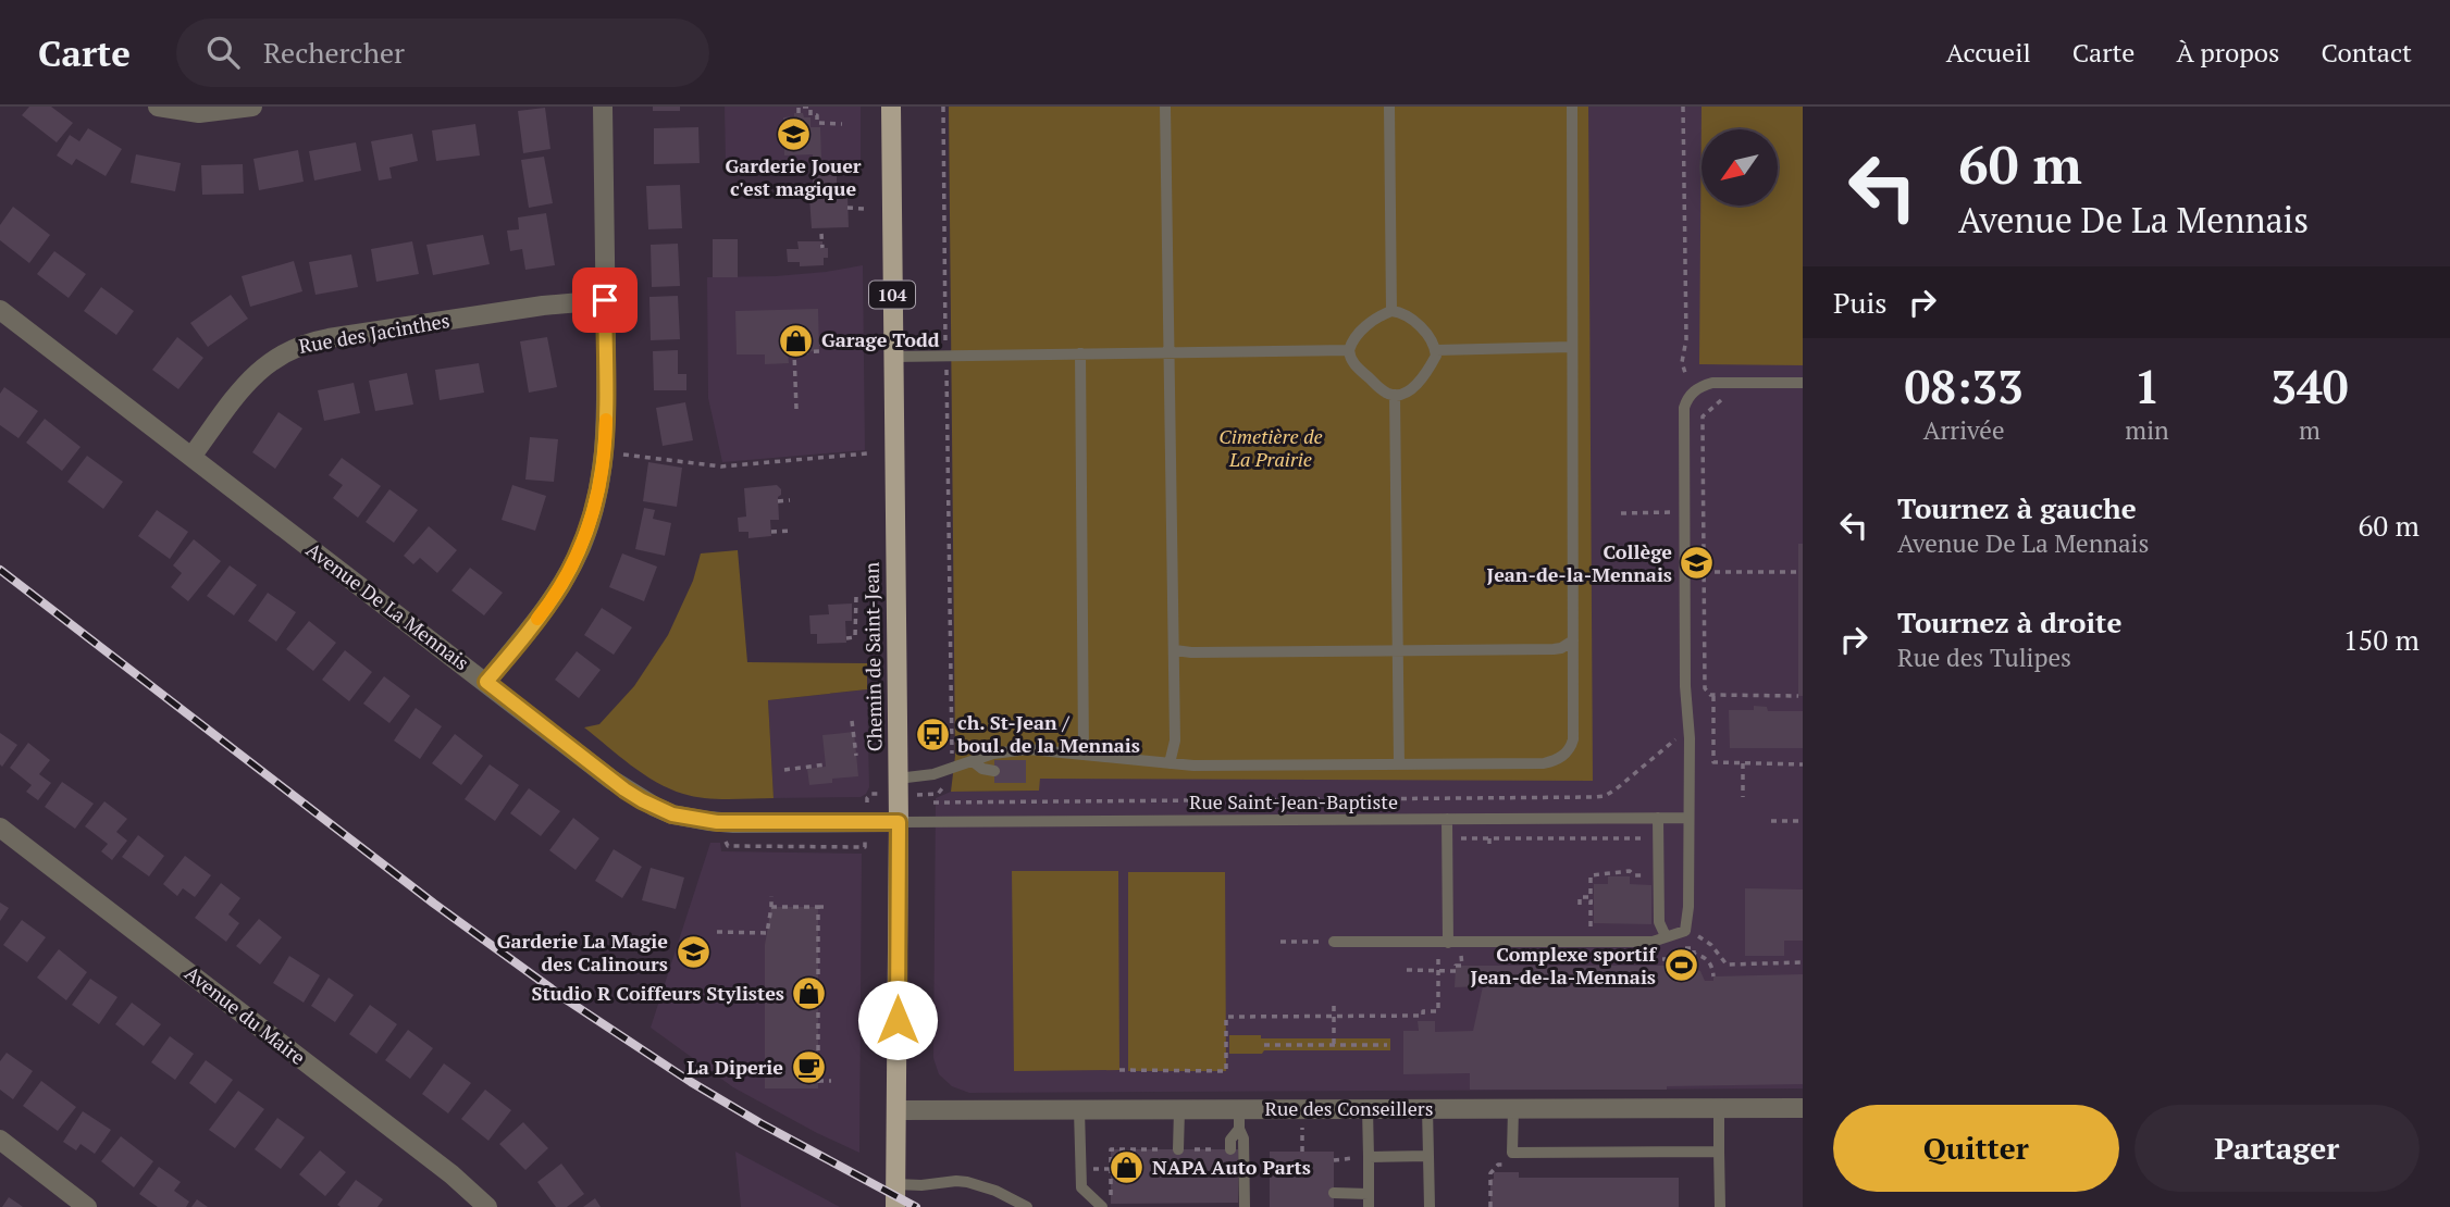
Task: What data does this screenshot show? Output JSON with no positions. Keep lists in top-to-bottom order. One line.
{"streets":{"main road":["104","Chemin de Saint-Jean"],"street":["Rue des Jacinthes","Avenue De La Mennais","Avenue du Maire","Rue des Conseillers"],"lane":["Rue Saint-Jean-Baptiste"]},"crossings":[["Rue des Jacinthes","Avenue De La Mennais"],["Avenue De La Mennais","Chemin de Saint-Jean"],["Avenue De La Mennais","Rue Saint-Jean-Baptiste"],["Chemin de Saint-Jean","Rue Saint-Jean-Baptiste"],["Chemin de Saint-Jean","Rue des Conseillers"]],"parks":["Cimetière de La Prairie"],"places":{"school or university":["Garderie Jouer c'est magique","Collège Jean-de-la-Mennais","Garderie La Magie des Calinours"],"shop":["Garage Todd","Studio R Coiffeurs Stylistes","NAPA Auto Parts"],"bus stop":["ch. St-Jean / boul. de la Mennais"],"sports":["Complexe sportif Jean-de-la-Mennais"],"cafe":["La Diperie"]},"north":"bottom left","page":{"header":"Carte","search":"Rechercher","nav":["Accueil","Carte","À propos","Contact"],"turn":["60 m","Avenue De La Mennais"],"then":"Puis","eta":["08:33","Arrivée","1","min","340","m"],"list":[{"name":"Tournez à gauche","note":"Avenue De La Mennais","value":"60 m"},{"name":"Tournez à droite","note":"Rue des Tulipes","value":"150 m"}],"buttons":["Quitter","Partager"]}}
